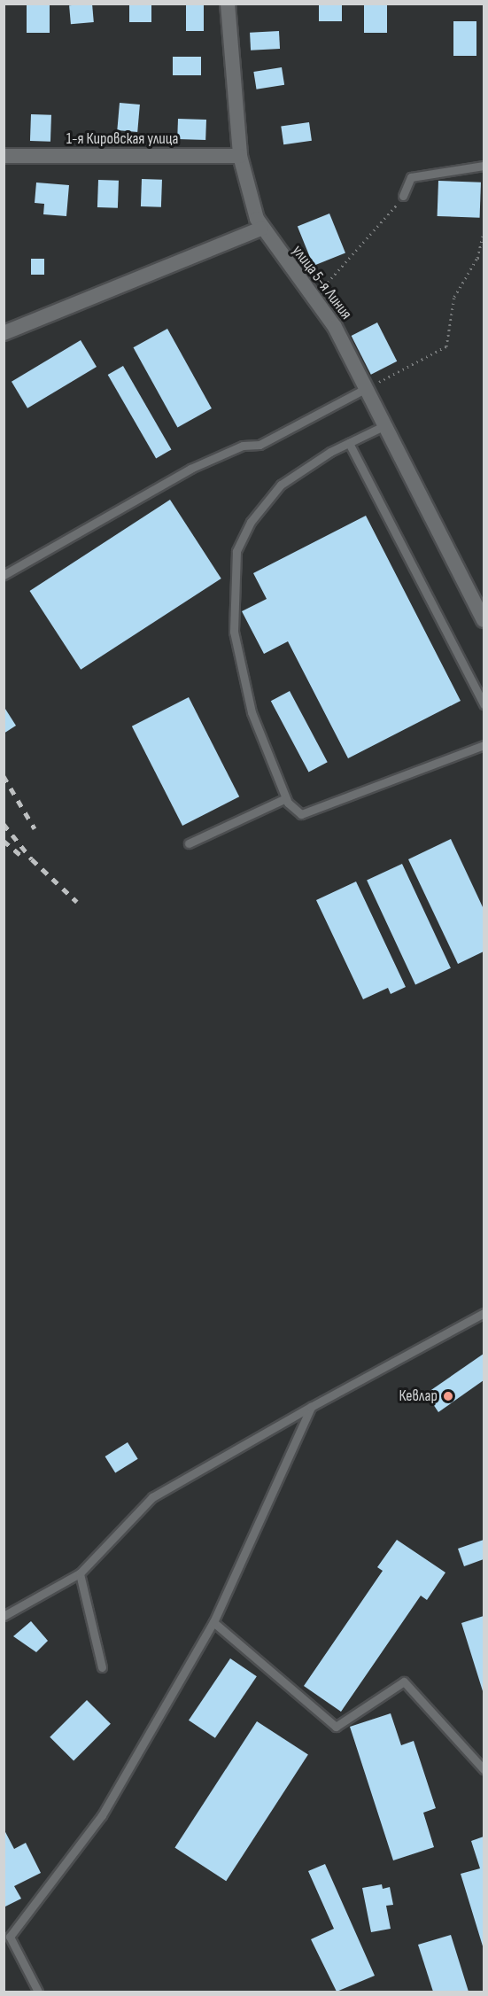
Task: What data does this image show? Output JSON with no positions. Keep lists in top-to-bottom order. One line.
{"streets":{"street":["1-я Кировская улица","улица 5-я Линия"]},"crossings":[["1-я Кировская улица","улица 5-я Линия"]],"places":["Кевлар"]}
